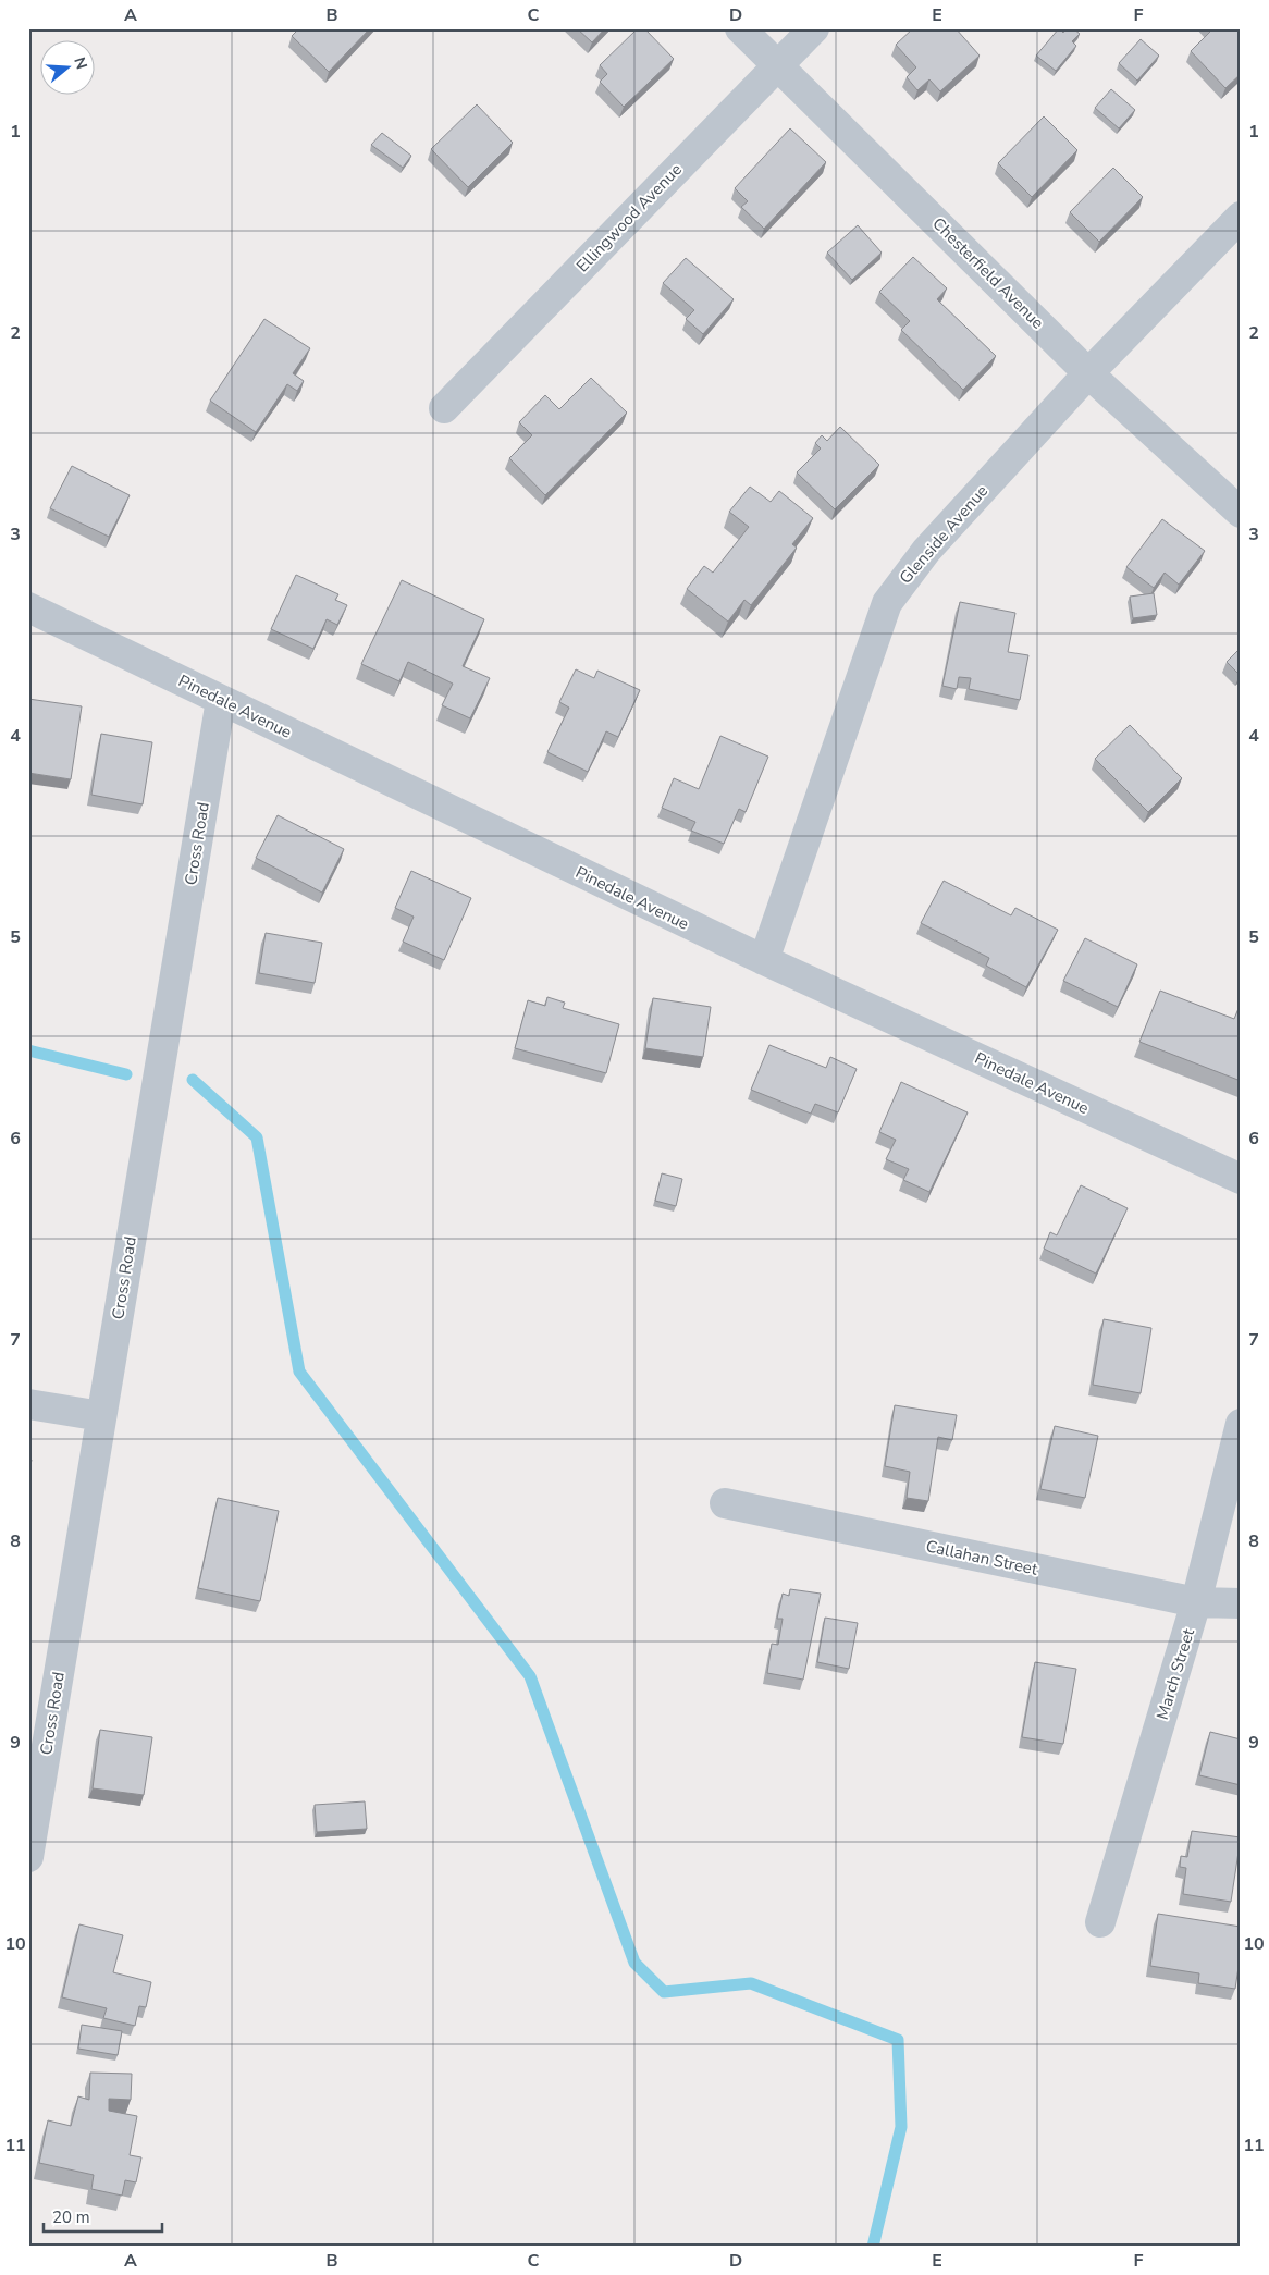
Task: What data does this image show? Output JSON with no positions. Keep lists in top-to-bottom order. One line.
{"streets":{"street":["Ellingwood Avenue","Chesterfield Avenue","Glenside Avenue","Pinedale Avenue","Cross Road","Callahan Street","March Street"]},"crossings":[["Ellingwood Avenue","Chesterfield Avenue"],["Chesterfield Avenue","Glenside Avenue"],["Glenside Avenue","Pinedale Avenue"],["Pinedale Avenue","Cross Road"],["Callahan Street","March Street"]],"scale_bar":"20 m","north":"right","grid":{"columns":["A","B","C","D","E","F"],"rows":["1","2","3","4","5","6","7","8","9","10","11"]}}
